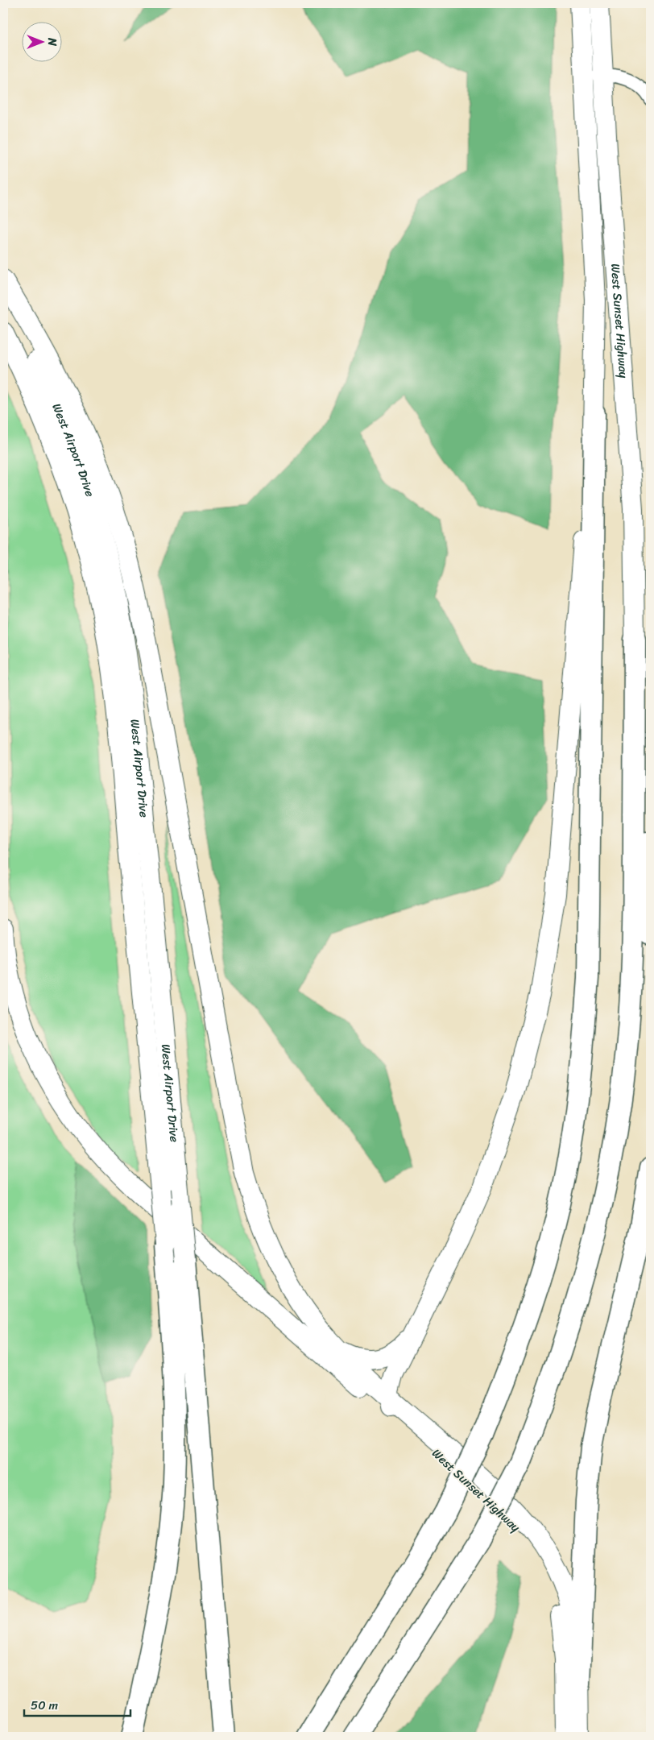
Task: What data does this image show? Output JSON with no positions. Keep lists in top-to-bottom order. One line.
{"streets":{"main road":["West Sunset Highway","West Airport Drive"]},"scale_bar":"50 m","north":"right"}
